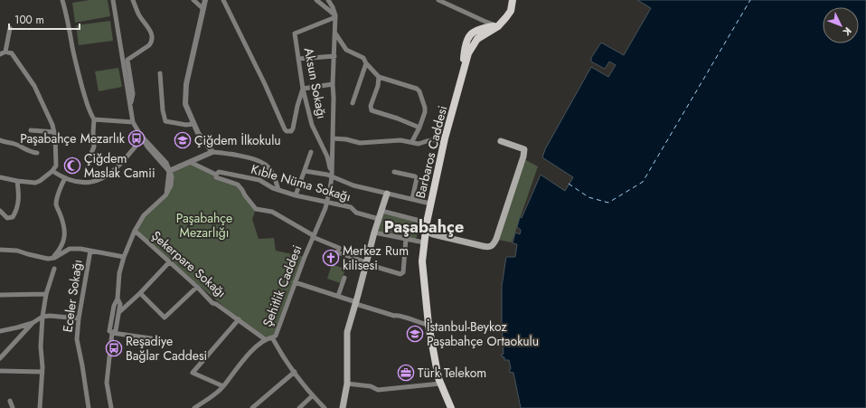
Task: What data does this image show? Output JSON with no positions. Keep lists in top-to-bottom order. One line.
{"streets":{"main road":["Barbaros Caddesi"],"street":["Aksun Sokağı","Kıble Nüma Sokağı","Şekerpare Sokağı","Şehitlik Caddesi","Eceler Sokağı"]},"crossings":[["Aksun Sokağı","Şehitlik Caddesi"],["Kıble Nüma Sokağı","Şehitlik Caddesi"]],"districts":["Paşabahçe"],"parks":["Paşabahçe Mezarlığı"],"places":{"bus stop":["Paşabahçe Mezarlık","Reşadiye Bağlar Caddesi"],"school or university":["Çiğdem İlkokulu","İstanbul-Beykoz Paşabahçe Ortaokulu"],"mosque":["Çiğdem Maslak Camii"],"church":["Merkez Rum kilisesi"],"office":["Türk Telekom"]},"scale_bar":"100 m","north":"bottom right"}
